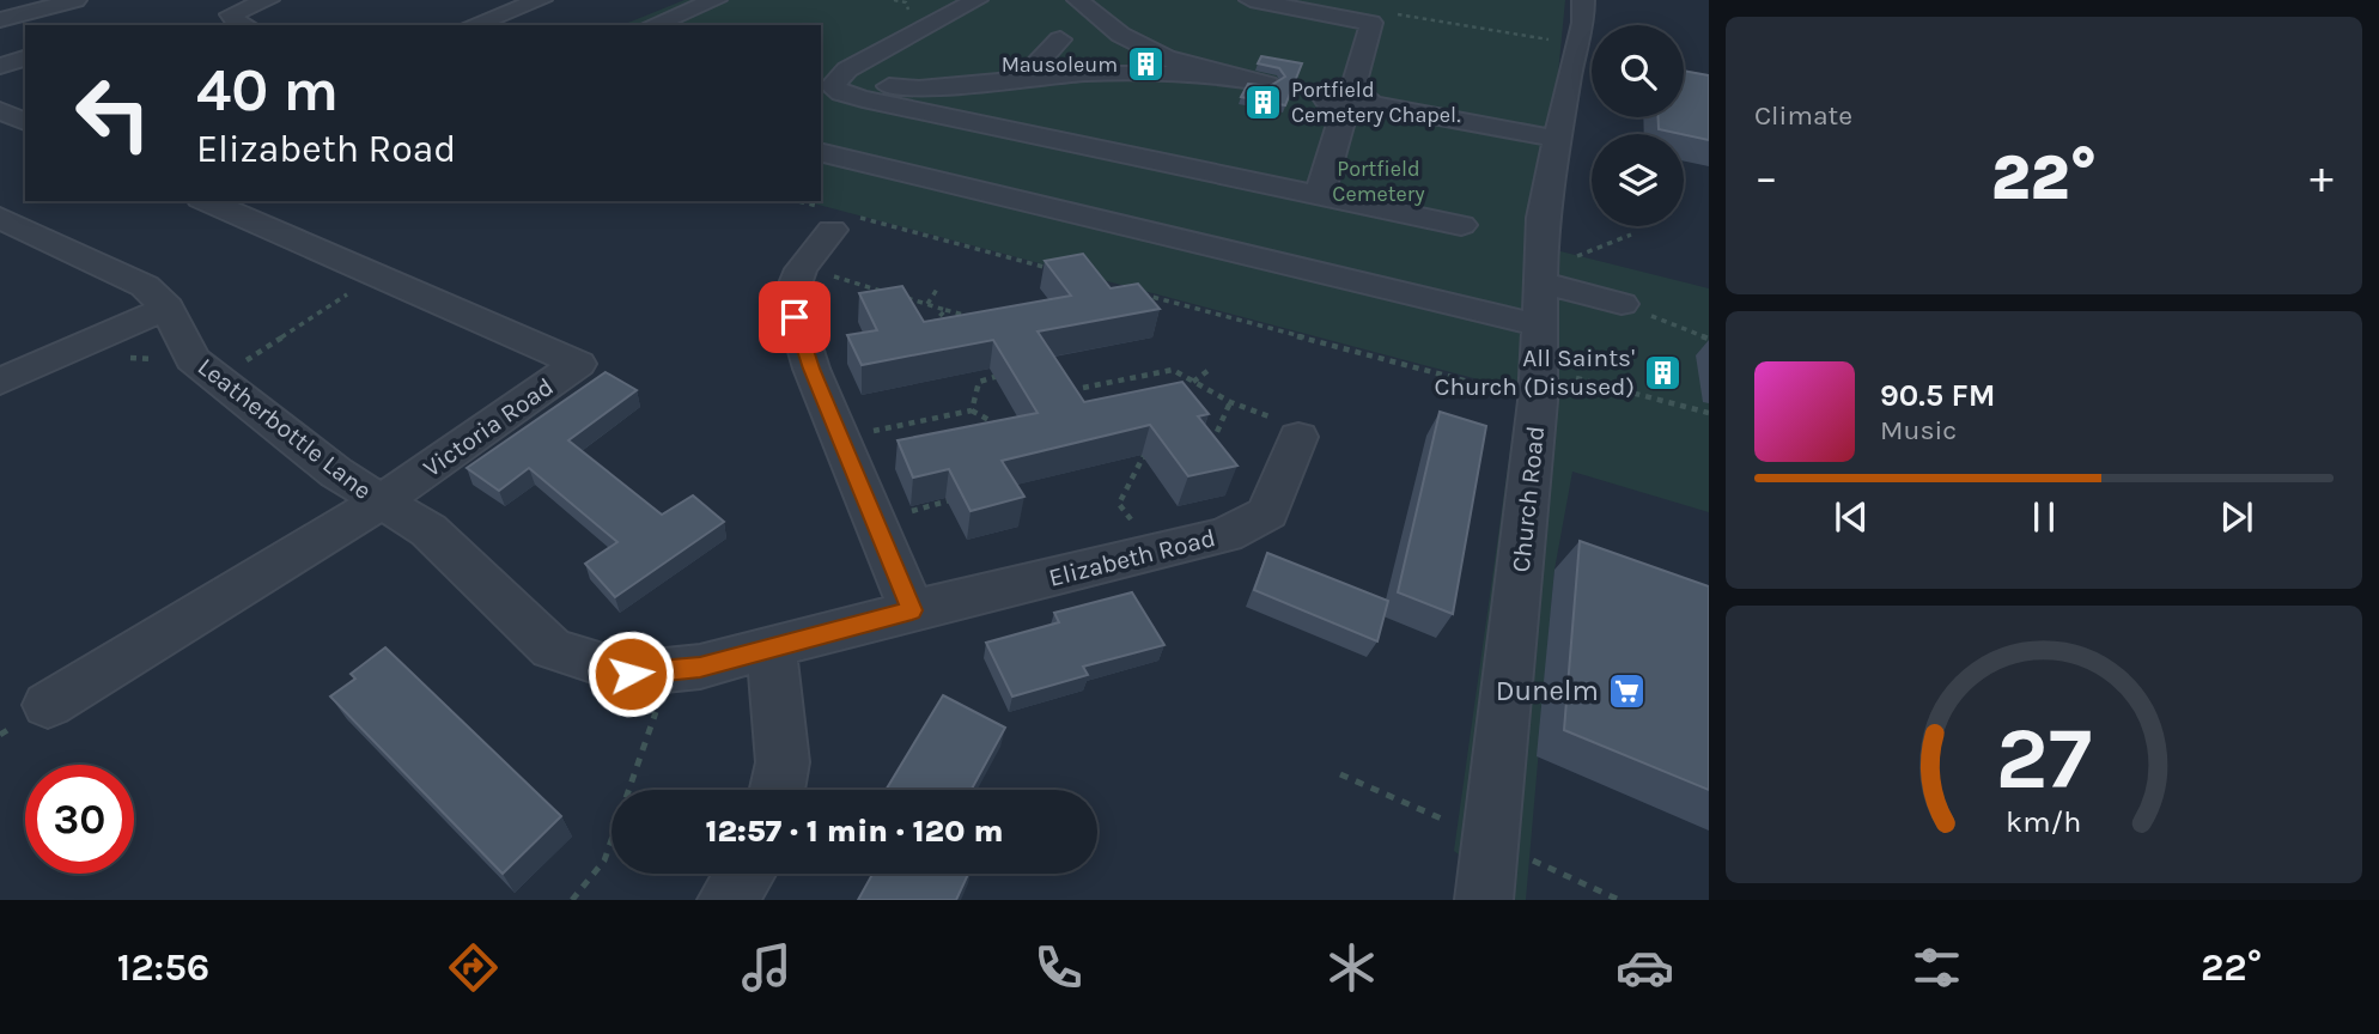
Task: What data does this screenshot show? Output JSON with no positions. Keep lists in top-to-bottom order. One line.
{"streets":{"street":["Victoria Road","Leatherbottle Lane","Church Road","Elizabeth Road"]},"crossings":[["Victoria Road","Leatherbottle Lane"],["Victoria Road","Elizabeth Road"],["Leatherbottle Lane","Elizabeth Road"]],"parks":["Portfield Cemetery"],"places":{"building":["Mausoleum","Portfield Cemetery Chapel.","All Saints' Church (Disused)"],"supermarket":["Dunelm"]},"page":{"tile":"Climate","turn":["40 m","Elizabeth Road"],"heat":["−","22°","+"],"song":["90.5 FM","Music"],"limit":"30","trip":"12:57 · 1 min · 120 m","tabs":["12:56","22°"],"gauge":["27","km/h"]}}
